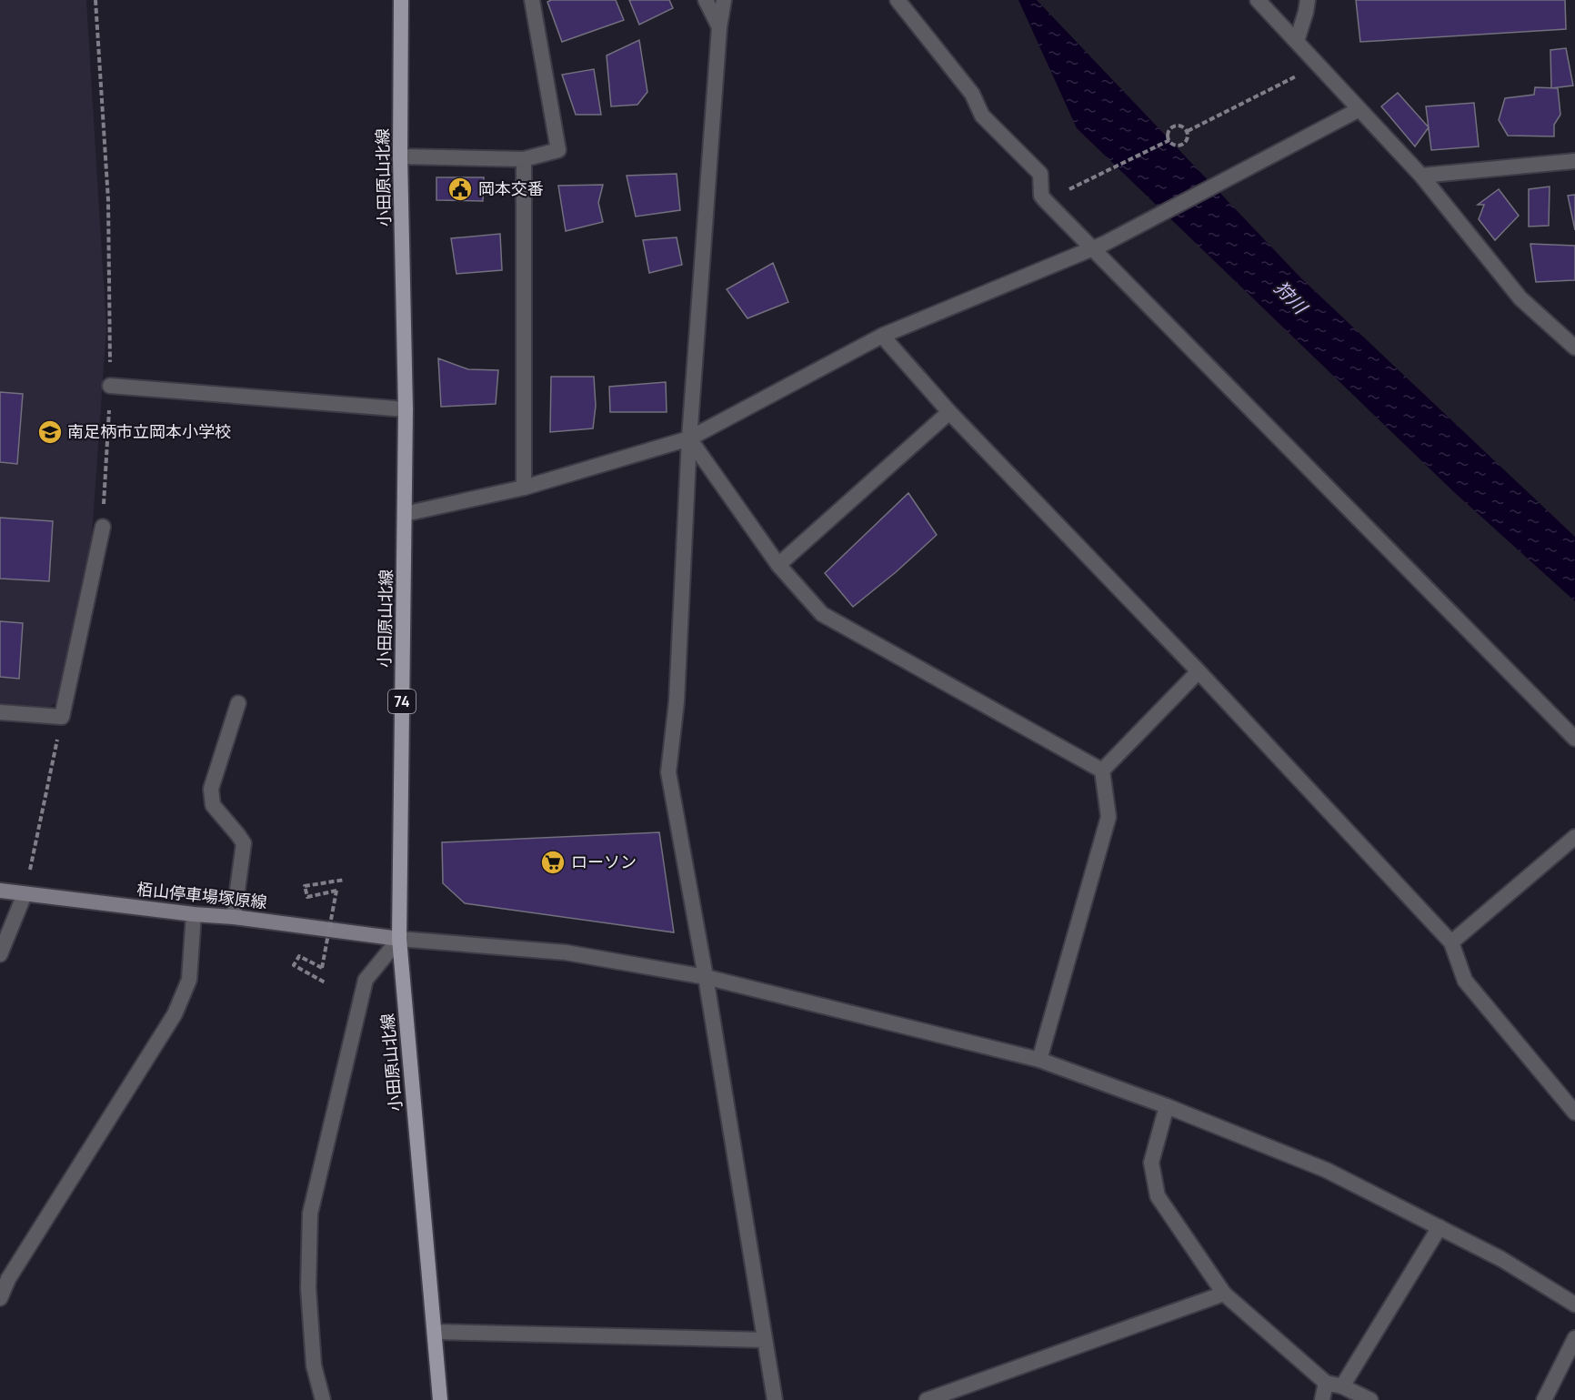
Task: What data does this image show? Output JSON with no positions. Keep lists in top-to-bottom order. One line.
{"streets":{"main road":["小田原山北線","74","栢山停車場塚原線"]},"crossings":[["小田原山北線","栢山停車場塚原線"]],"water":["狩川"],"places":{"public building":["岡本交番"],"school or university":["南足柄市立岡本小学校"],"supermarket":["ローソン"]}}
